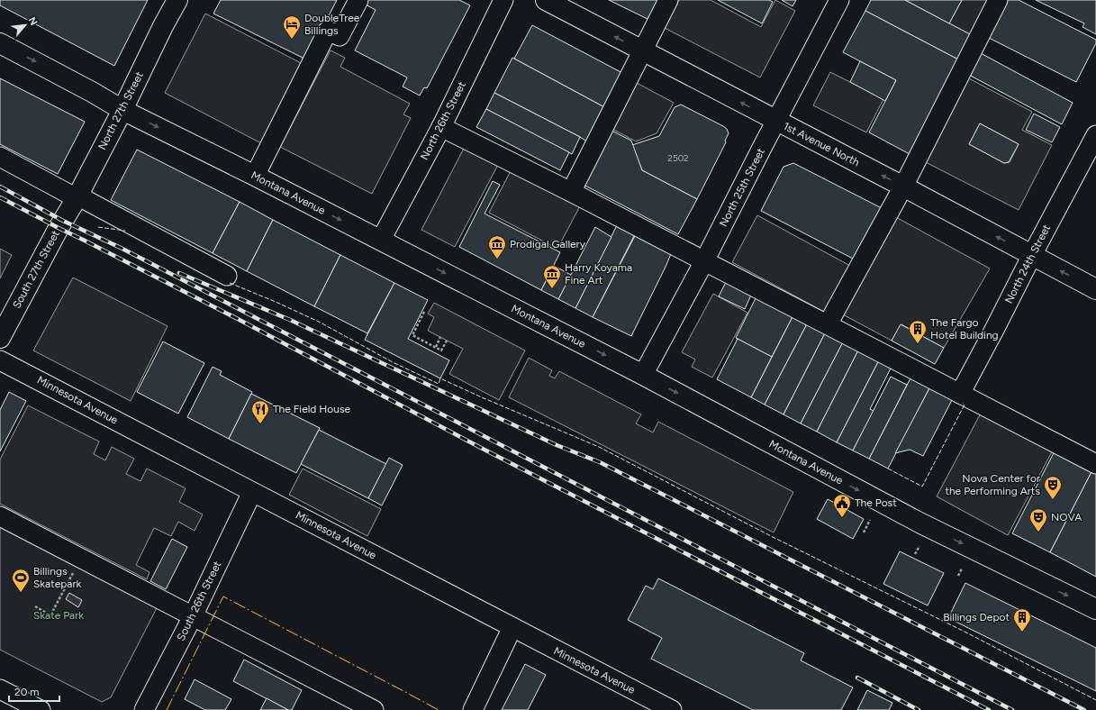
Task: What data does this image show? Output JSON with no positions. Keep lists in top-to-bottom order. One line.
{"streets":{"main road":["North 27th Street","1st Avenue North","Montana Avenue","South 27th Street"],"street":["North 26th Street","North 25th Street","North 24th Street","Minnesota Avenue","South 26th Street"]},"crossings":[["North 27th Street","Montana Avenue"],["North 27th Street","South 27th Street"],["North 26th Street","Montana Avenue"],["1st Avenue North","North 25th Street"],["1st Avenue North","North 24th Street"],["North 25th Street","Montana Avenue"],["Minnesota Avenue","South 26th Street"]],"one_way":["1st Avenue North","Montana Avenue"],"parks":["Skate Park"],"places":{"hotel":["DoubleTree Billings"],"museum":["Prodigal Gallery","Harry Koyama Fine Art"],"building":["The Fargo Hotel Building","Billings Depot"],"restaurant":["The Field House"],"theatre":["Nova Center for the Performing Arts","NOVA"],"public building":["The Post"],"sports":["Billings Skatepark"]},"house_numbers":["2502"],"scale_bar":"20 m","north":"top right"}
